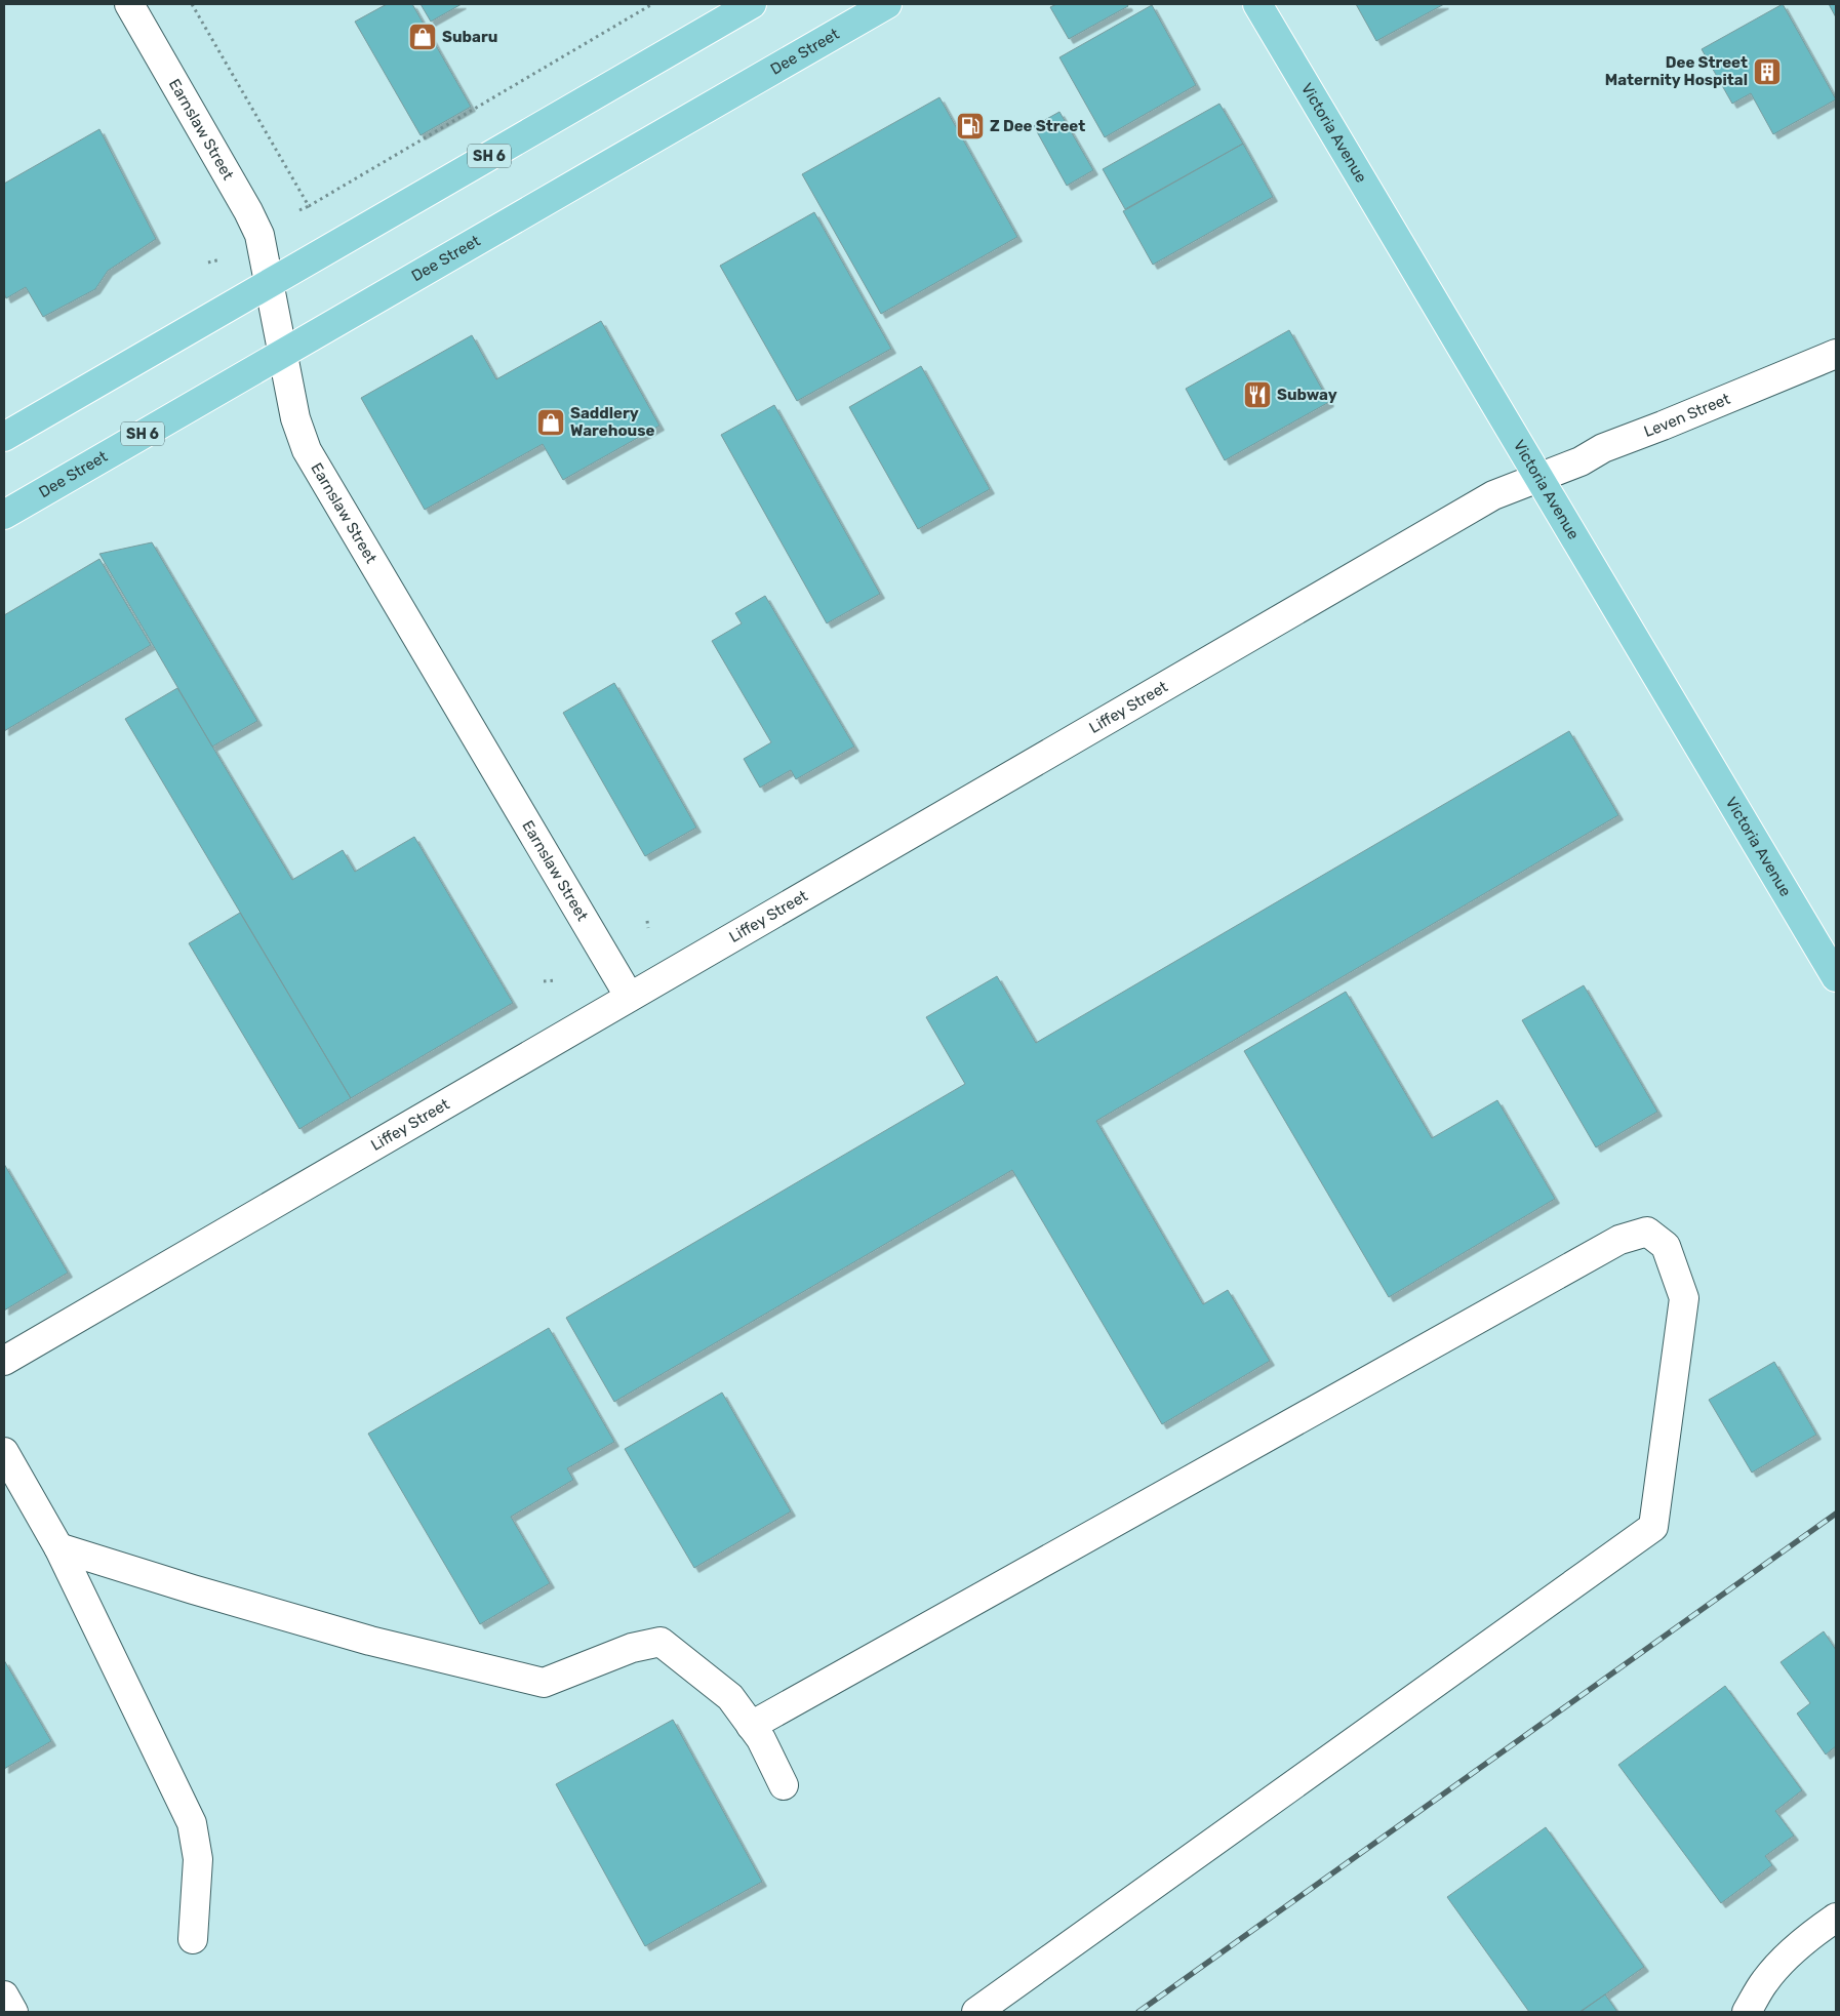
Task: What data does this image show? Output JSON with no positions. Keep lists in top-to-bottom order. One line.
{"streets":{"main road":["Dee Street","Victoria Avenue","SH 6"],"street":["Earnslaw Street","Leven Street","Liffey Street"]},"crossings":[["Dee Street","Earnslaw Street"],["Earnslaw Street","SH 6"],["Earnslaw Street","Liffey Street"],["Victoria Avenue","Leven Street"],["Victoria Avenue","Liffey Street"],["Leven Street","Liffey Street"]],"places":{"shop":["Subaru","Saddlery Warehouse"],"building":["Dee Street Maternity Hospital"],"fuel station":["Z Dee Street"],"restaurant":["Subway"]}}
